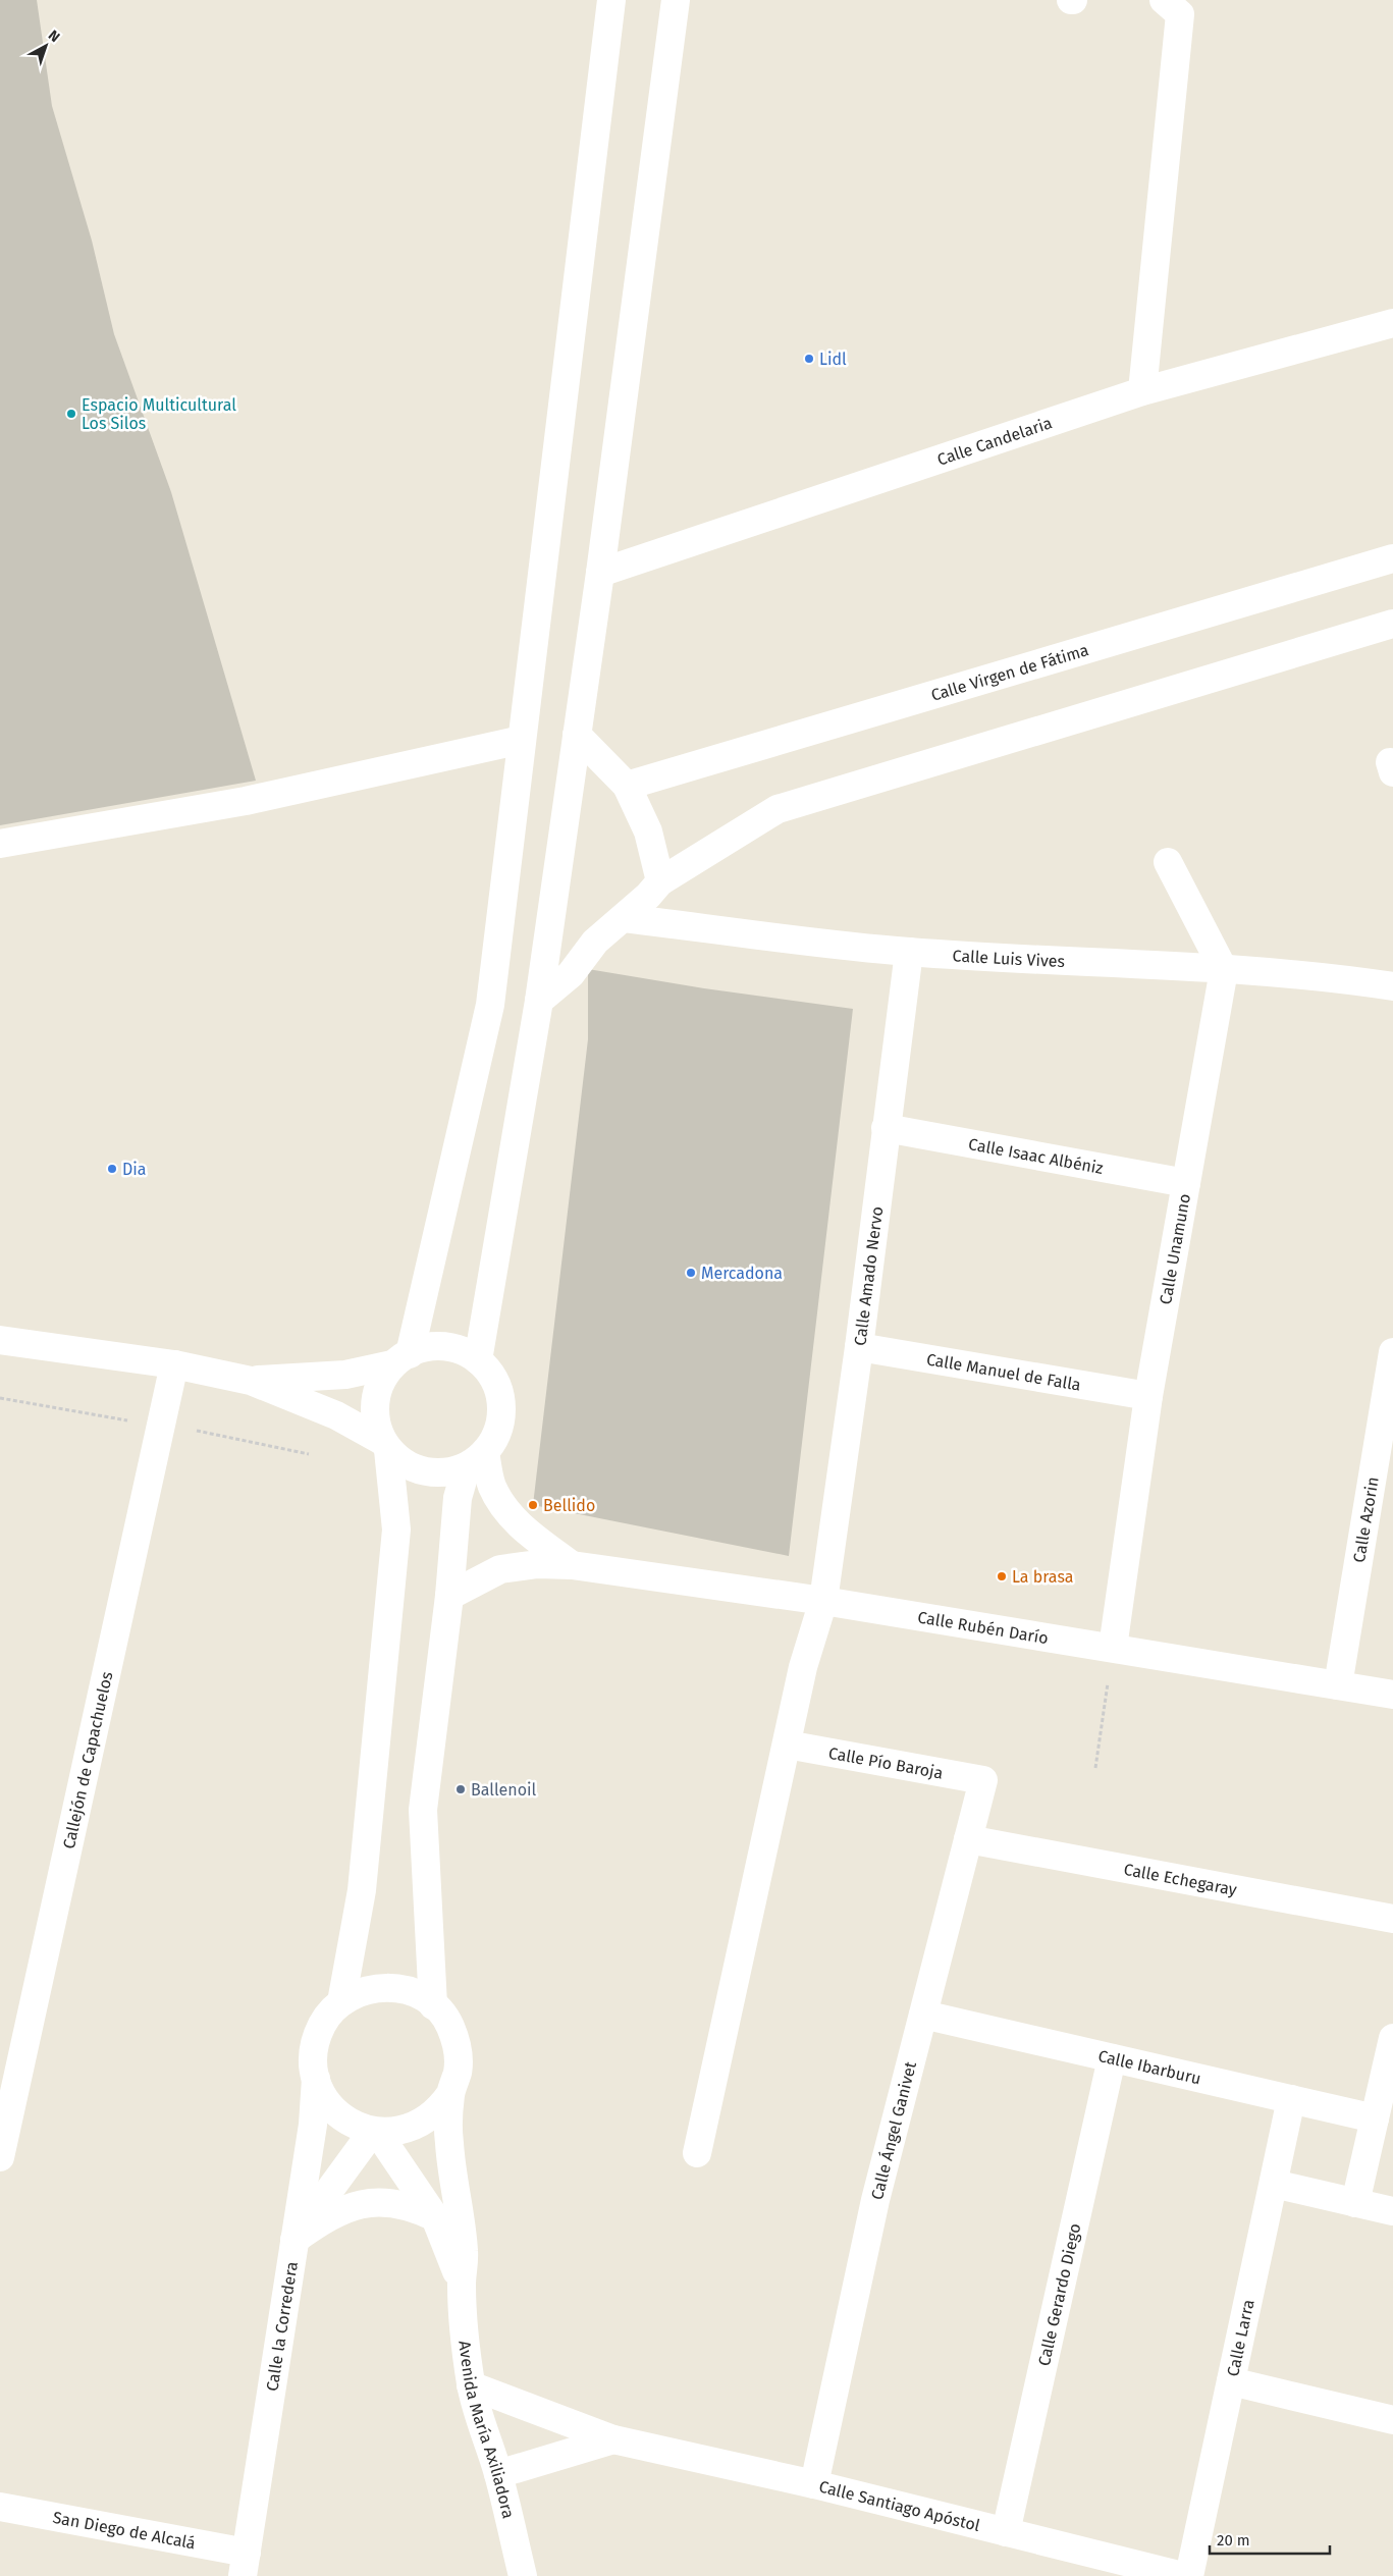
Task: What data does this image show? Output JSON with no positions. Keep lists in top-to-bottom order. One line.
{"streets":{"street":["Calle Candelaria","Calle Virgen de Fátima","Calle Luis Vives","Calle Isaac Albéniz","Calle Unamuno","Calle Amado Nervo","Calle Manuel de Falla","Calle Azorin","Calle Rubén Darío","Callejón de Capachuelos","Calle Pío Baroja","Calle Echegaray","Calle Ibarburu","Calle Ángel Ganivet","Calle Gerardo Diego","Calle la Corredera","Calle Larra","Avenida María Axiliadora","Calle Santiago Apóstol","San Diego de Alcalá"]},"crossings":[["Calle Luis Vives","Calle Unamuno"],["Calle Luis Vives","Calle Amado Nervo"],["Calle Isaac Albéniz","Calle Unamuno"],["Calle Isaac Albéniz","Calle Amado Nervo"],["Calle Unamuno","Calle Manuel de Falla"],["Calle Unamuno","Calle Rubén Darío"],["Calle Amado Nervo","Calle Manuel de Falla"],["Calle Amado Nervo","Calle Rubén Darío"],["Calle Amado Nervo","Calle Pío Baroja"],["Calle Azorin","Calle Rubén Darío"],["Calle Pío Baroja","Calle Ángel Ganivet"],["Calle Echegaray","Calle Ángel Ganivet"],["Calle Ibarburu","Calle Ángel Ganivet"],["Calle Ibarburu","Calle Gerardo Diego"],["Calle Ibarburu","Calle Larra"],["Calle Ángel Ganivet","Calle Santiago Apóstol"],["Calle Gerardo Diego","Calle Santiago Apóstol"],["Calle la Corredera","San Diego de Alcalá"],["Avenida María Axiliadora","Calle Santiago Apóstol"]],"places":["Lidl","Espacio Multicultural Los Silos","Dia","Mercadona","Bellido","La brasa","Ballenoil"],"scale_bar":"20 m","north":"top right"}
